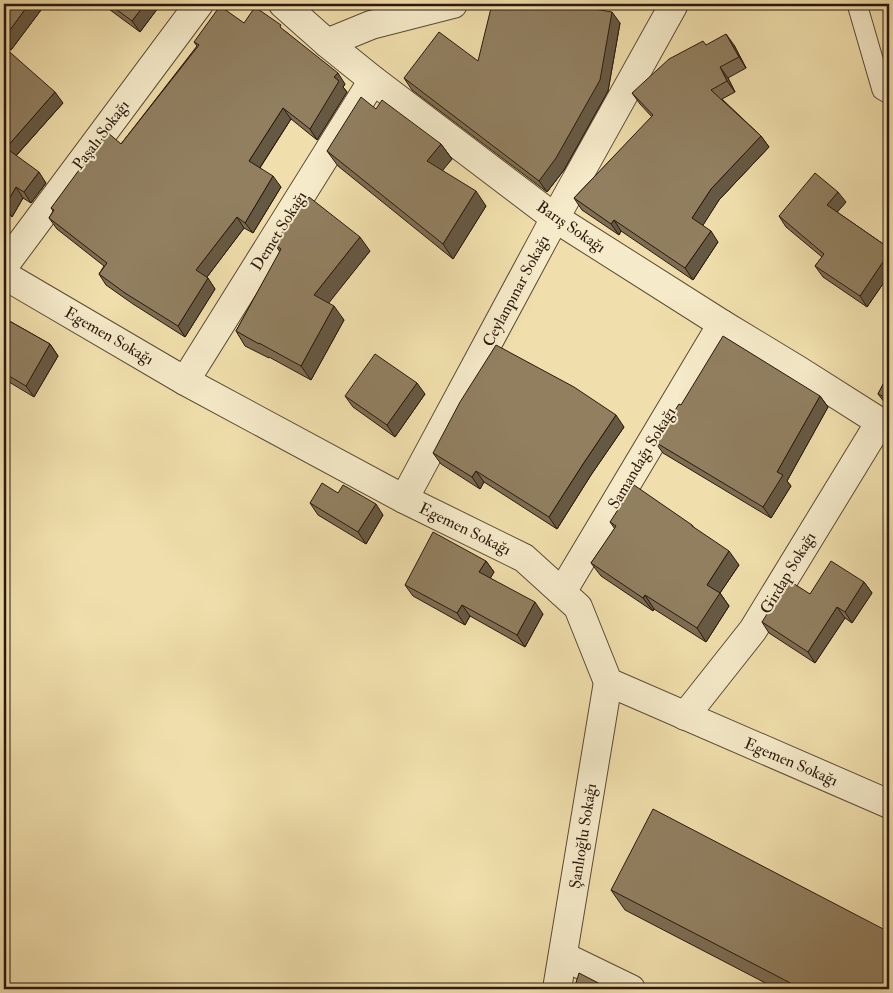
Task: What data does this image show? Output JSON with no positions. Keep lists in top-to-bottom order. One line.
{"streets":{"street":["Paşalı Sokağı","Barış Sokağı","Demet Sokağı","Ceylanpınar Sokağı","Egemen Sokağı","Samandağı Sokağı","Girdap Sokağı","Şanlıoğlu Sokağı"]},"crossings":[["Barış Sokağı","Demet Sokağı"],["Barış Sokağı","Ceylanpınar Sokağı"],["Barış Sokağı","Samandağı Sokağı"],["Barış Sokağı","Girdap Sokağı"],["Demet Sokağı","Egemen Sokağı"],["Ceylanpınar Sokağı","Egemen Sokağı"],["Egemen Sokağı","Samandağı Sokağı"],["Egemen Sokağı","Girdap Sokağı"],["Egemen Sokağı","Şanlıoğlu Sokağı"]]}
